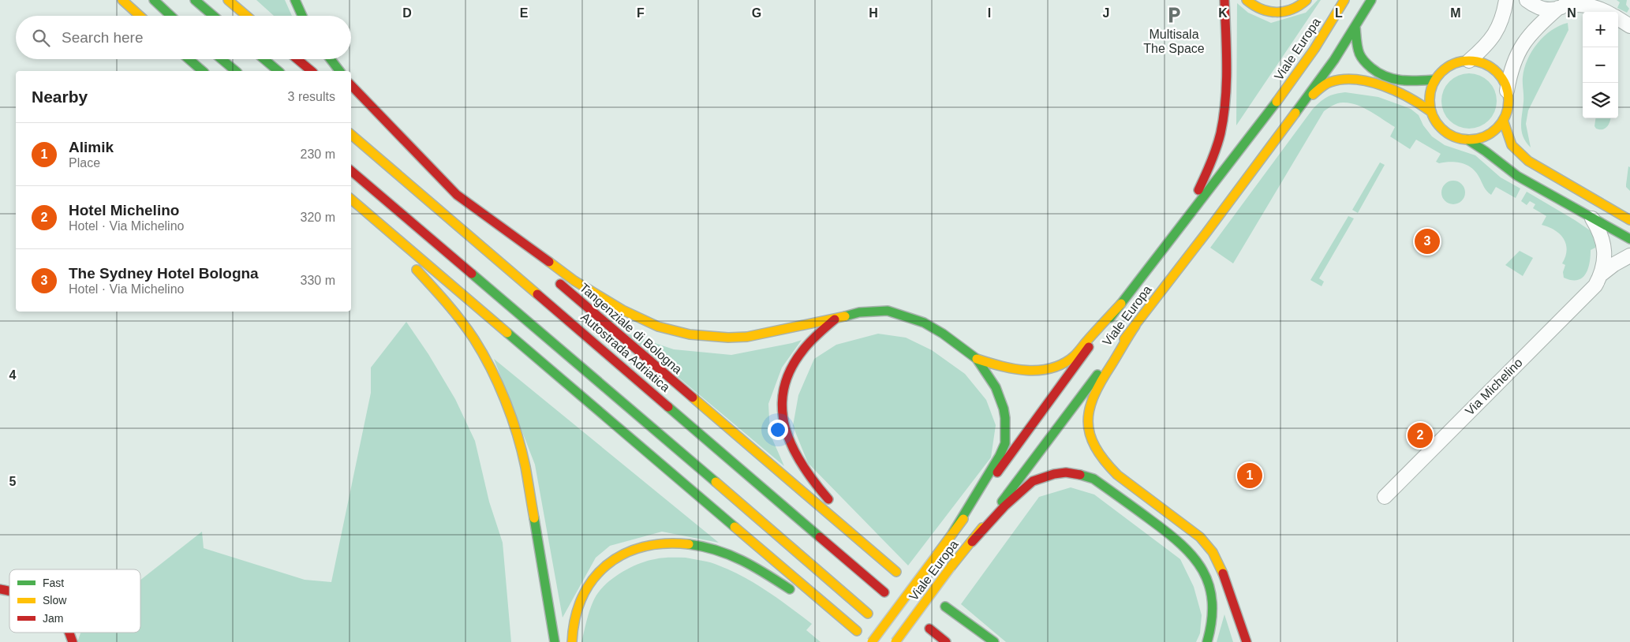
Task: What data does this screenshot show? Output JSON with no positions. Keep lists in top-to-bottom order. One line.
{"streets":{"main road":["Viale Europa","Tangenziale di Bologna","Autostrada Adriatica"],"street":["Via Michelino"]},"places":{"parking":["Multisala The Space"]},"legend":["Fast","Slow","Jam"],"page":{"map_buttons":["+","−"],"search":"Search here","heading":["Nearby","3 results"],"list":[{"mark":"1","name":"Alimik","note":"Place","value":"230 m"},{"mark":"2","name":"Hotel Michelino","note":"Hotel · Via Michelino","value":"320 m"},{"mark":"3","name":"The Sydney Hotel Bologna","note":"Hotel · Via Michelino","value":"330 m"}],"pins":["3","2","1"]},"grid":{"columns":["D","E","F","G","H","I","J","K","L","M","N"],"rows":["4","5"]}}
